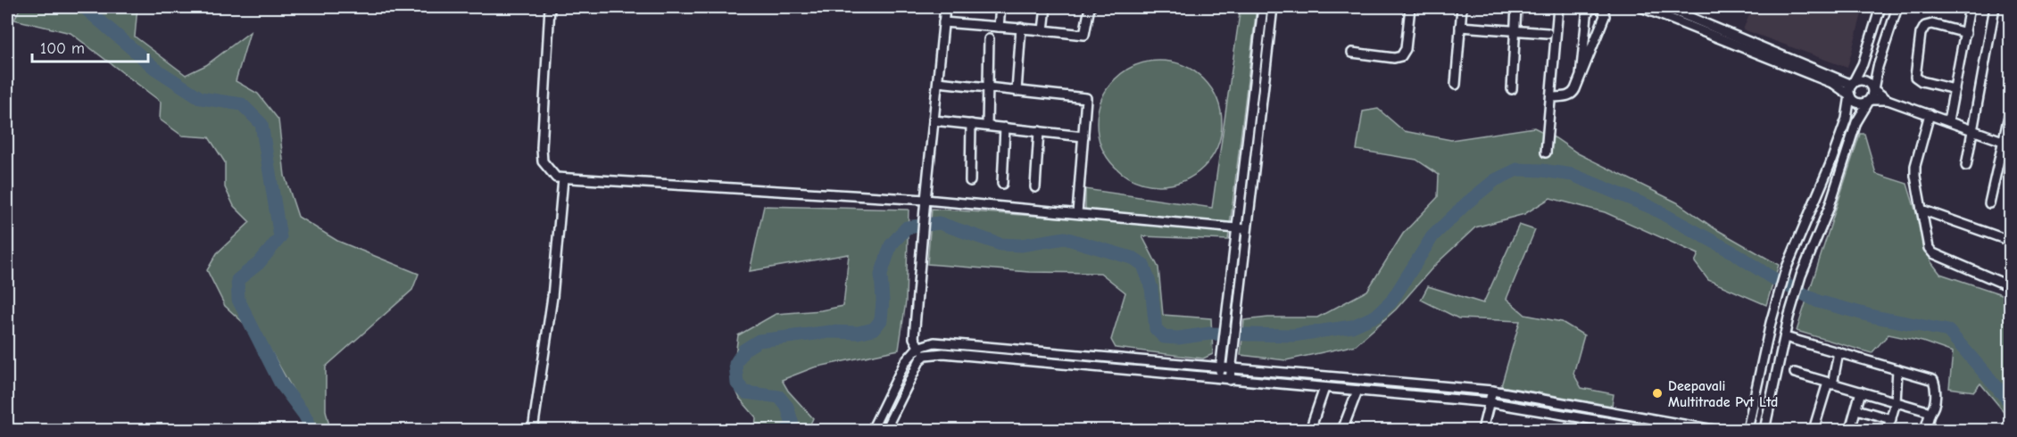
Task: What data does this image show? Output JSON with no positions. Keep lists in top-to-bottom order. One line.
{"places":["Deepavali Multitrade Pvt Ltd"],"scale_bar":"100 m"}
